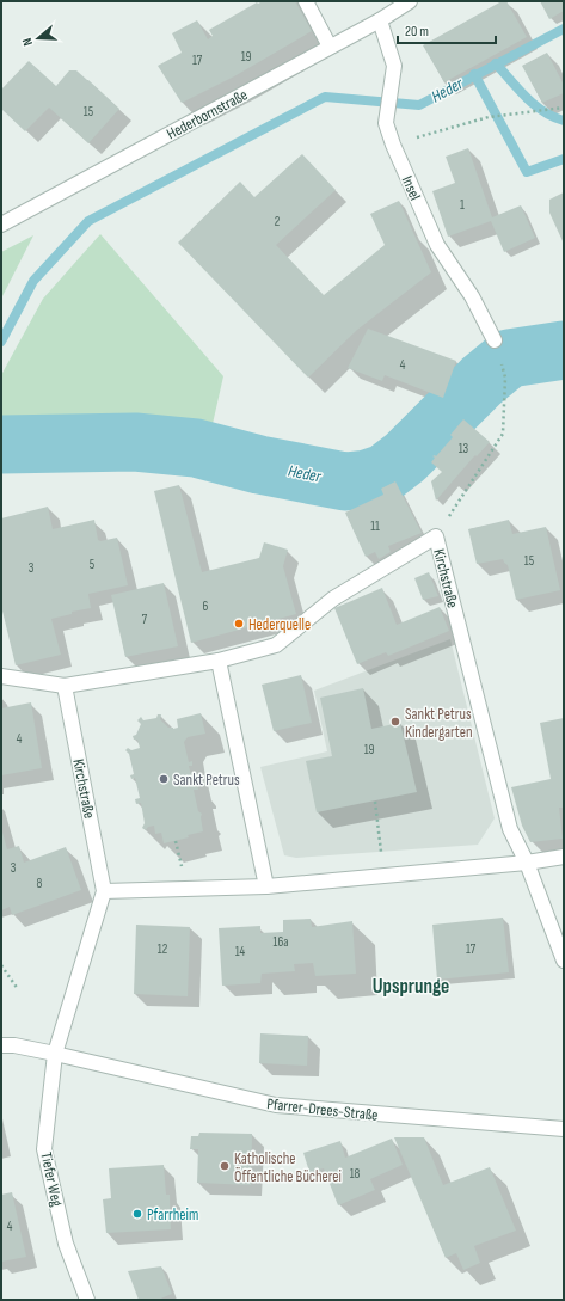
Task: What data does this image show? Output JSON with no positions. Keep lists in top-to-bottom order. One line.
{"streets":{"street":["Hederbornstraße","Insel","Kirchstraße","Pfarrer-Drees-Straße","Tiefer Weg"]},"crossings":[["Hederbornstraße","Insel"],["Kirchstraße","Pfarrer-Drees-Straße"],["Kirchstraße","Tiefer Weg"],["Pfarrer-Drees-Straße","Tiefer Weg"]],"districts":["Upsprunge"],"water":["Heder"],"places":["Hederquelle","Sankt Petrus Kindergarten","Sankt Petrus","Katholische Öffentliche Bücherei","Pfarrheim"],"house_numbers":["19","17","15","1","2","4","13","11","15","5","3","6","7","4","19","3","8","16a","12","17","14","18","4"],"scale_bar":"20 m","north":"left"}
